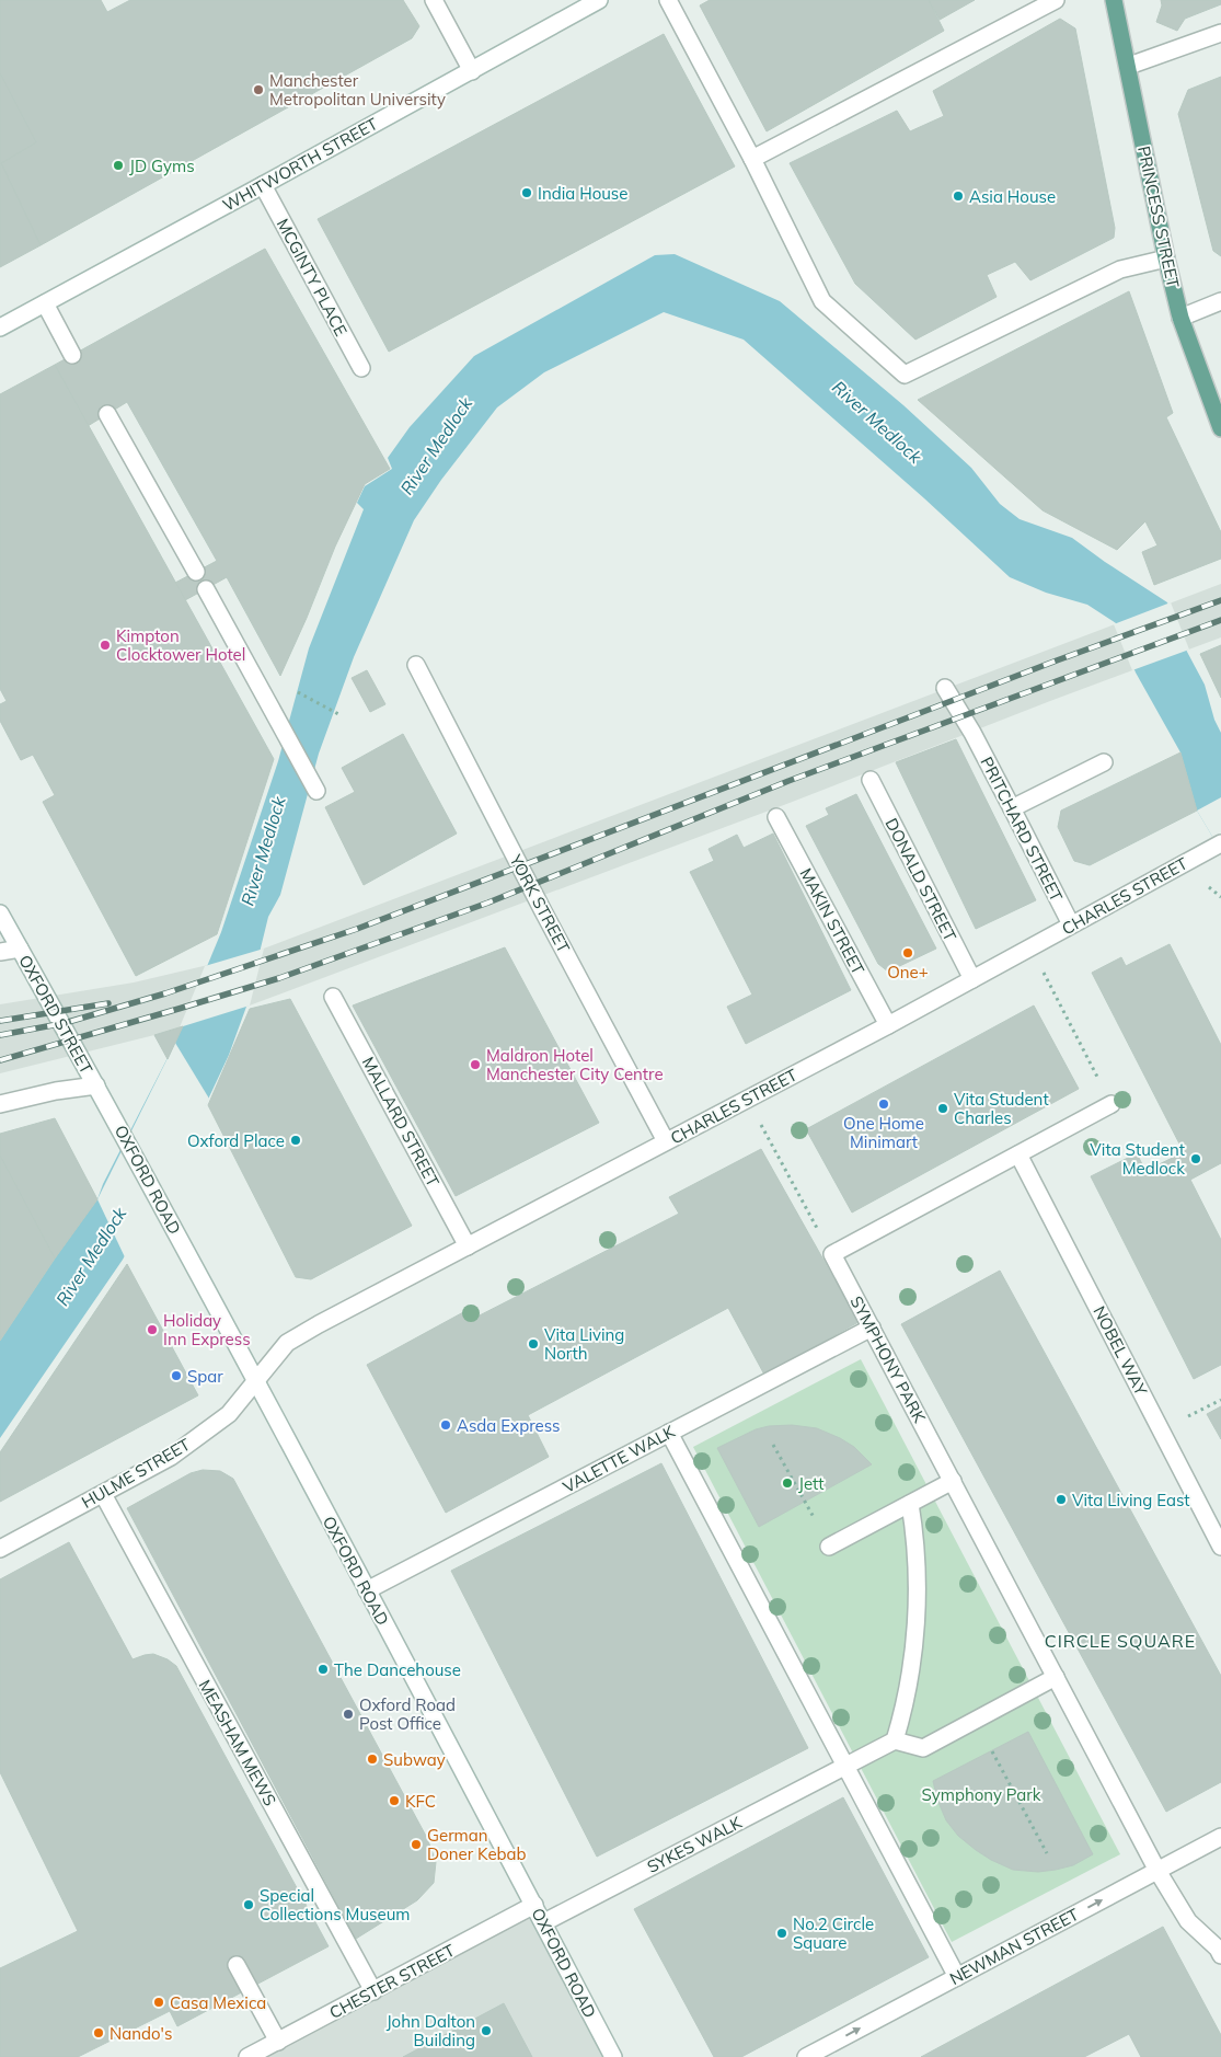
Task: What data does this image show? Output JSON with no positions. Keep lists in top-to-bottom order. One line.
{"streets":{"main road":["PRINCESS STREET"],"street":["WHITWORTH STREET","MCGINTY PLACE","PRITCHARD STREET","DONALD STREET","CHARLES STREET","YORK STREET","MAKIN STREET","OXFORD STREET","MALLARD STREET","OXFORD ROAD","NOBEL WAY","SYMPHONY PARK","VALETTE WALK","HULME STREET","MEASHAM MEWS","SYKES WALK","NEWMAN STREET","CHESTER STREET"]},"crossings":[["WHITWORTH STREET","MCGINTY PLACE"],["PRITCHARD STREET","CHARLES STREET"],["DONALD STREET","CHARLES STREET"],["CHARLES STREET","YORK STREET"],["CHARLES STREET","MAKIN STREET"],["CHARLES STREET","MALLARD STREET"],["CHARLES STREET","OXFORD ROAD"],["CHARLES STREET","HULME STREET"],["OXFORD STREET","OXFORD ROAD"],["OXFORD ROAD","VALETTE WALK"],["OXFORD ROAD","HULME STREET"],["OXFORD ROAD","SYKES WALK"],["OXFORD ROAD","CHESTER STREET"],["SYMPHONY PARK","VALETTE WALK"],["SYMPHONY PARK","NEWMAN STREET"],["HULME STREET","MEASHAM MEWS"],["MEASHAM MEWS","CHESTER STREET"]],"one_way":["NEWMAN STREET"],"districts":["CIRCLE SQUARE"],"water":["River Medlock"],"parks":["Symphony Park"],"places":["Manchester Metropolitan University","JD Gyms","India House","Asia House","Kimpton Clocktower Hotel","One+","Maldron Hotel Manchester City Centre","One Home Minimart","Vita Student Charles","Oxford Place","Vita Student Medlock","Holiday Inn Express","Vita Living North","Spar","Asda Express","Jett","Vita Living East","The Dancehouse","Oxford Road Post Office","Subway","KFC","German Doner Kebab","Special Collections Museum","No.2 Circle Square","Casa Mexica","John Dalton Building","Nando's"]}
